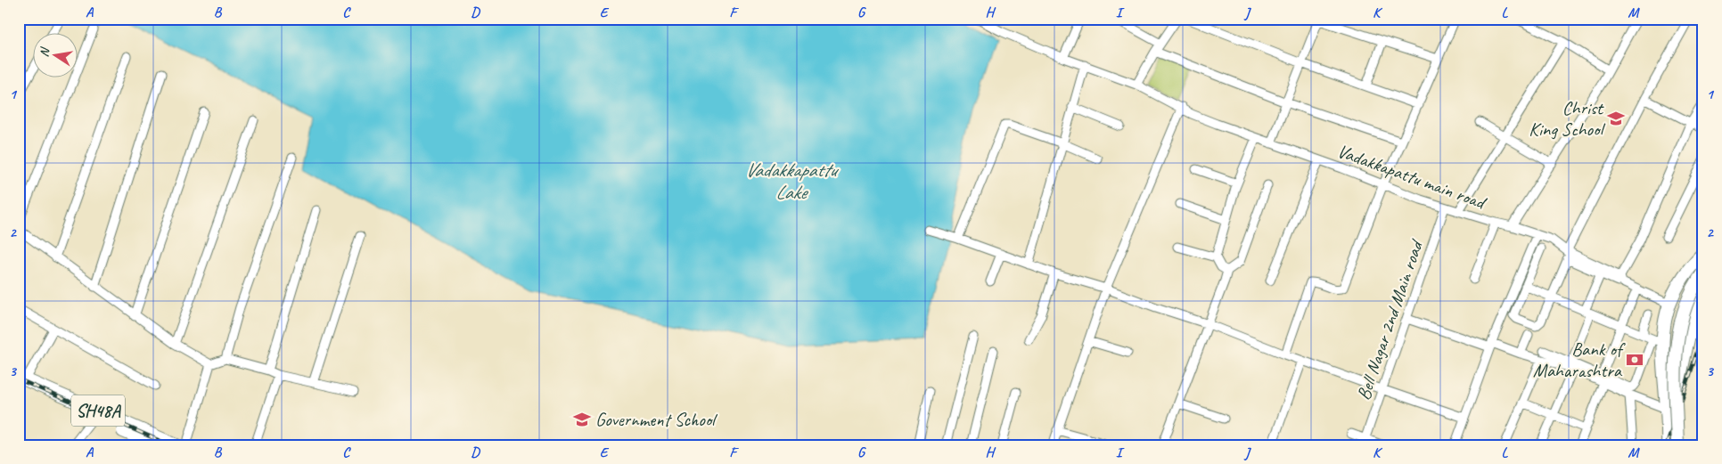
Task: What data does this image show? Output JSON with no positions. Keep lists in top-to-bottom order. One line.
{"streets":{"main road":["SH48A"],"street":["Vadakkapattu main road","Bell Nagar 2nd Main road"]},"crossings":[["Vadakkapattu main road","Bell Nagar 2nd Main road"]],"water":["Vadakkapattu Lake"],"places":{"school or university":["Christ King School","Government School"],"bank":["Bank of Maharashtra"]},"north":"left","grid":{"columns":["A","B","C","D","E","F","G","H","I","J","K","L","M"],"rows":["1","2","3"]}}
